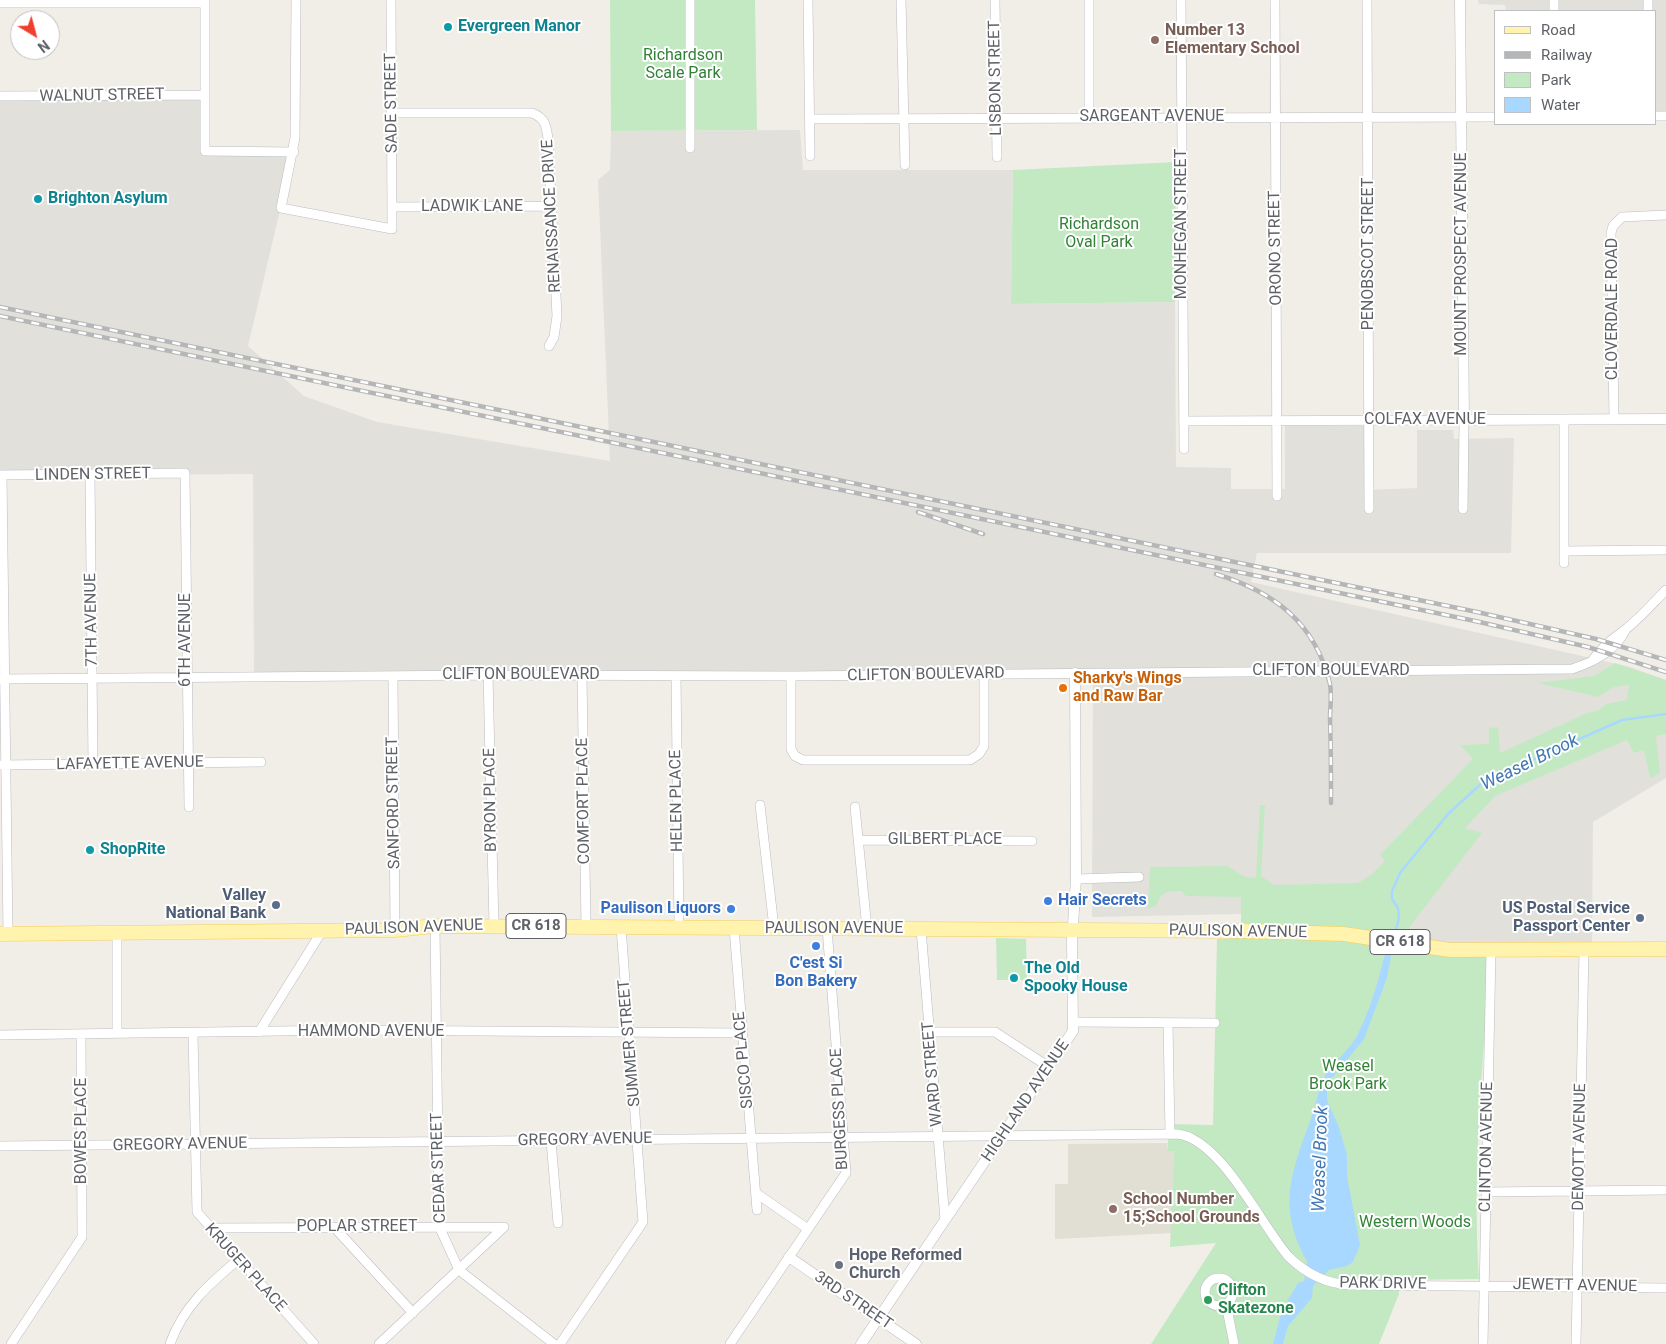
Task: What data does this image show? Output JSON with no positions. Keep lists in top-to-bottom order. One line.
{"streets":{"main road":["CR 618","PAULISON AVENUE"],"street":["LISBON STREET","WALNUT STREET","SADE STREET","SARGEANT AVENUE","LADWIK LANE","RENAISSANCE DRIVE","MONHEGAN STREET","ORONO STREET","PENOBSCOT STREET","MOUNT PROSPECT AVENUE","CLOVERDALE ROAD","COLFAX AVENUE","LINDEN STREET","7TH AVENUE","6TH AVENUE","CLIFTON BOULEVARD","LAFAYETTE AVENUE","BYRON PLACE","COMFORT PLACE","HELEN PLACE","SANFORD STREET","GILBERT PLACE","HAMMOND AVENUE","SUMMER STREET","SISCO PLACE","WARD STREET","HIGHLAND AVENUE","BURGESS PLACE","BOWES PLACE","GREGORY AVENUE","CLINTON AVENUE","DEMOTT AVENUE","CEDAR STREET","POPLAR STREET","KRUGER PLACE","PARK DRIVE","JEWETT AVENUE","3RD STREET"]},"crossings":[["LISBON STREET","SARGEANT AVENUE"],["SADE STREET","LADWIK LANE"],["SADE STREET","RENAISSANCE DRIVE"],["SARGEANT AVENUE","MONHEGAN STREET"],["SARGEANT AVENUE","ORONO STREET"],["SARGEANT AVENUE","PENOBSCOT STREET"],["SARGEANT AVENUE","MOUNT PROSPECT AVENUE"],["LADWIK LANE","RENAISSANCE DRIVE"],["MONHEGAN STREET","COLFAX AVENUE"],["ORONO STREET","COLFAX AVENUE"],["PENOBSCOT STREET","COLFAX AVENUE"],["MOUNT PROSPECT AVENUE","COLFAX AVENUE"],["CLOVERDALE ROAD","COLFAX AVENUE"],["LINDEN STREET","7TH AVENUE"],["LINDEN STREET","6TH AVENUE"],["7TH AVENUE","CLIFTON BOULEVARD"],["7TH AVENUE","LAFAYETTE AVENUE"],["6TH AVENUE","CLIFTON BOULEVARD"],["6TH AVENUE","LAFAYETTE AVENUE"],["CLIFTON BOULEVARD","BYRON PLACE"],["CLIFTON BOULEVARD","COMFORT PLACE"],["CLIFTON BOULEVARD","HELEN PLACE"],["CLIFTON BOULEVARD","SANFORD STREET"],["CLIFTON BOULEVARD","HIGHLAND AVENUE"],["BYRON PLACE","PAULISON AVENUE"],["COMFORT PLACE","PAULISON AVENUE"],["HELEN PLACE","PAULISON AVENUE"],["SANFORD STREET","PAULISON AVENUE"],["PAULISON AVENUE","SUMMER STREET"],["PAULISON AVENUE","SISCO PLACE"],["PAULISON AVENUE","WARD STREET"],["PAULISON AVENUE","HIGHLAND AVENUE"],["PAULISON AVENUE","BURGESS PLACE"],["PAULISON AVENUE","CLINTON AVENUE"],["PAULISON AVENUE","DEMOTT AVENUE"],["PAULISON AVENUE","CEDAR STREET"],["HAMMOND AVENUE","SUMMER STREET"],["HAMMOND AVENUE","SISCO PLACE"],["HAMMOND AVENUE","BOWES PLACE"],["HAMMOND AVENUE","CEDAR STREET"],["HAMMOND AVENUE","KRUGER PLACE"],["SUMMER STREET","GREGORY AVENUE"],["SISCO PLACE","GREGORY AVENUE"],["WARD STREET","HIGHLAND AVENUE"],["WARD STREET","GREGORY AVENUE"],["HIGHLAND AVENUE","GREGORY AVENUE"],["HIGHLAND AVENUE","3RD STREET"],["BURGESS PLACE","GREGORY AVENUE"],["BURGESS PLACE","3RD STREET"],["BOWES PLACE","GREGORY AVENUE"],["GREGORY AVENUE","CEDAR STREET"],["GREGORY AVENUE","KRUGER PLACE"],["GREGORY AVENUE","PARK DRIVE"],["CLINTON AVENUE","PARK DRIVE"],["CLINTON AVENUE","JEWETT AVENUE"],["DEMOTT AVENUE","JEWETT AVENUE"],["CEDAR STREET","POPLAR STREET"],["POPLAR STREET","KRUGER PLACE"],["PARK DRIVE","JEWETT AVENUE"]],"water":["Weasel Brook"],"parks":["Richardson Scale Park","Richardson Oval Park","Weasel Brook Park","Western Woods"],"places":["Evergreen Manor","Number 13 Elementary School","Brighton Asylum","Sharky's Wings and Raw Bar","ShopRite","Hair Secrets","Valley National Bank","Paulison Liquors","US Postal Service Passport Center","C'est Si Bon Bakery","The Old Spooky House","School Number 15;School Grounds","Hope Reformed Church","Clifton Skatezone"],"legend":["Road","Railway","Park","Water"],"north":"bottom right"}
